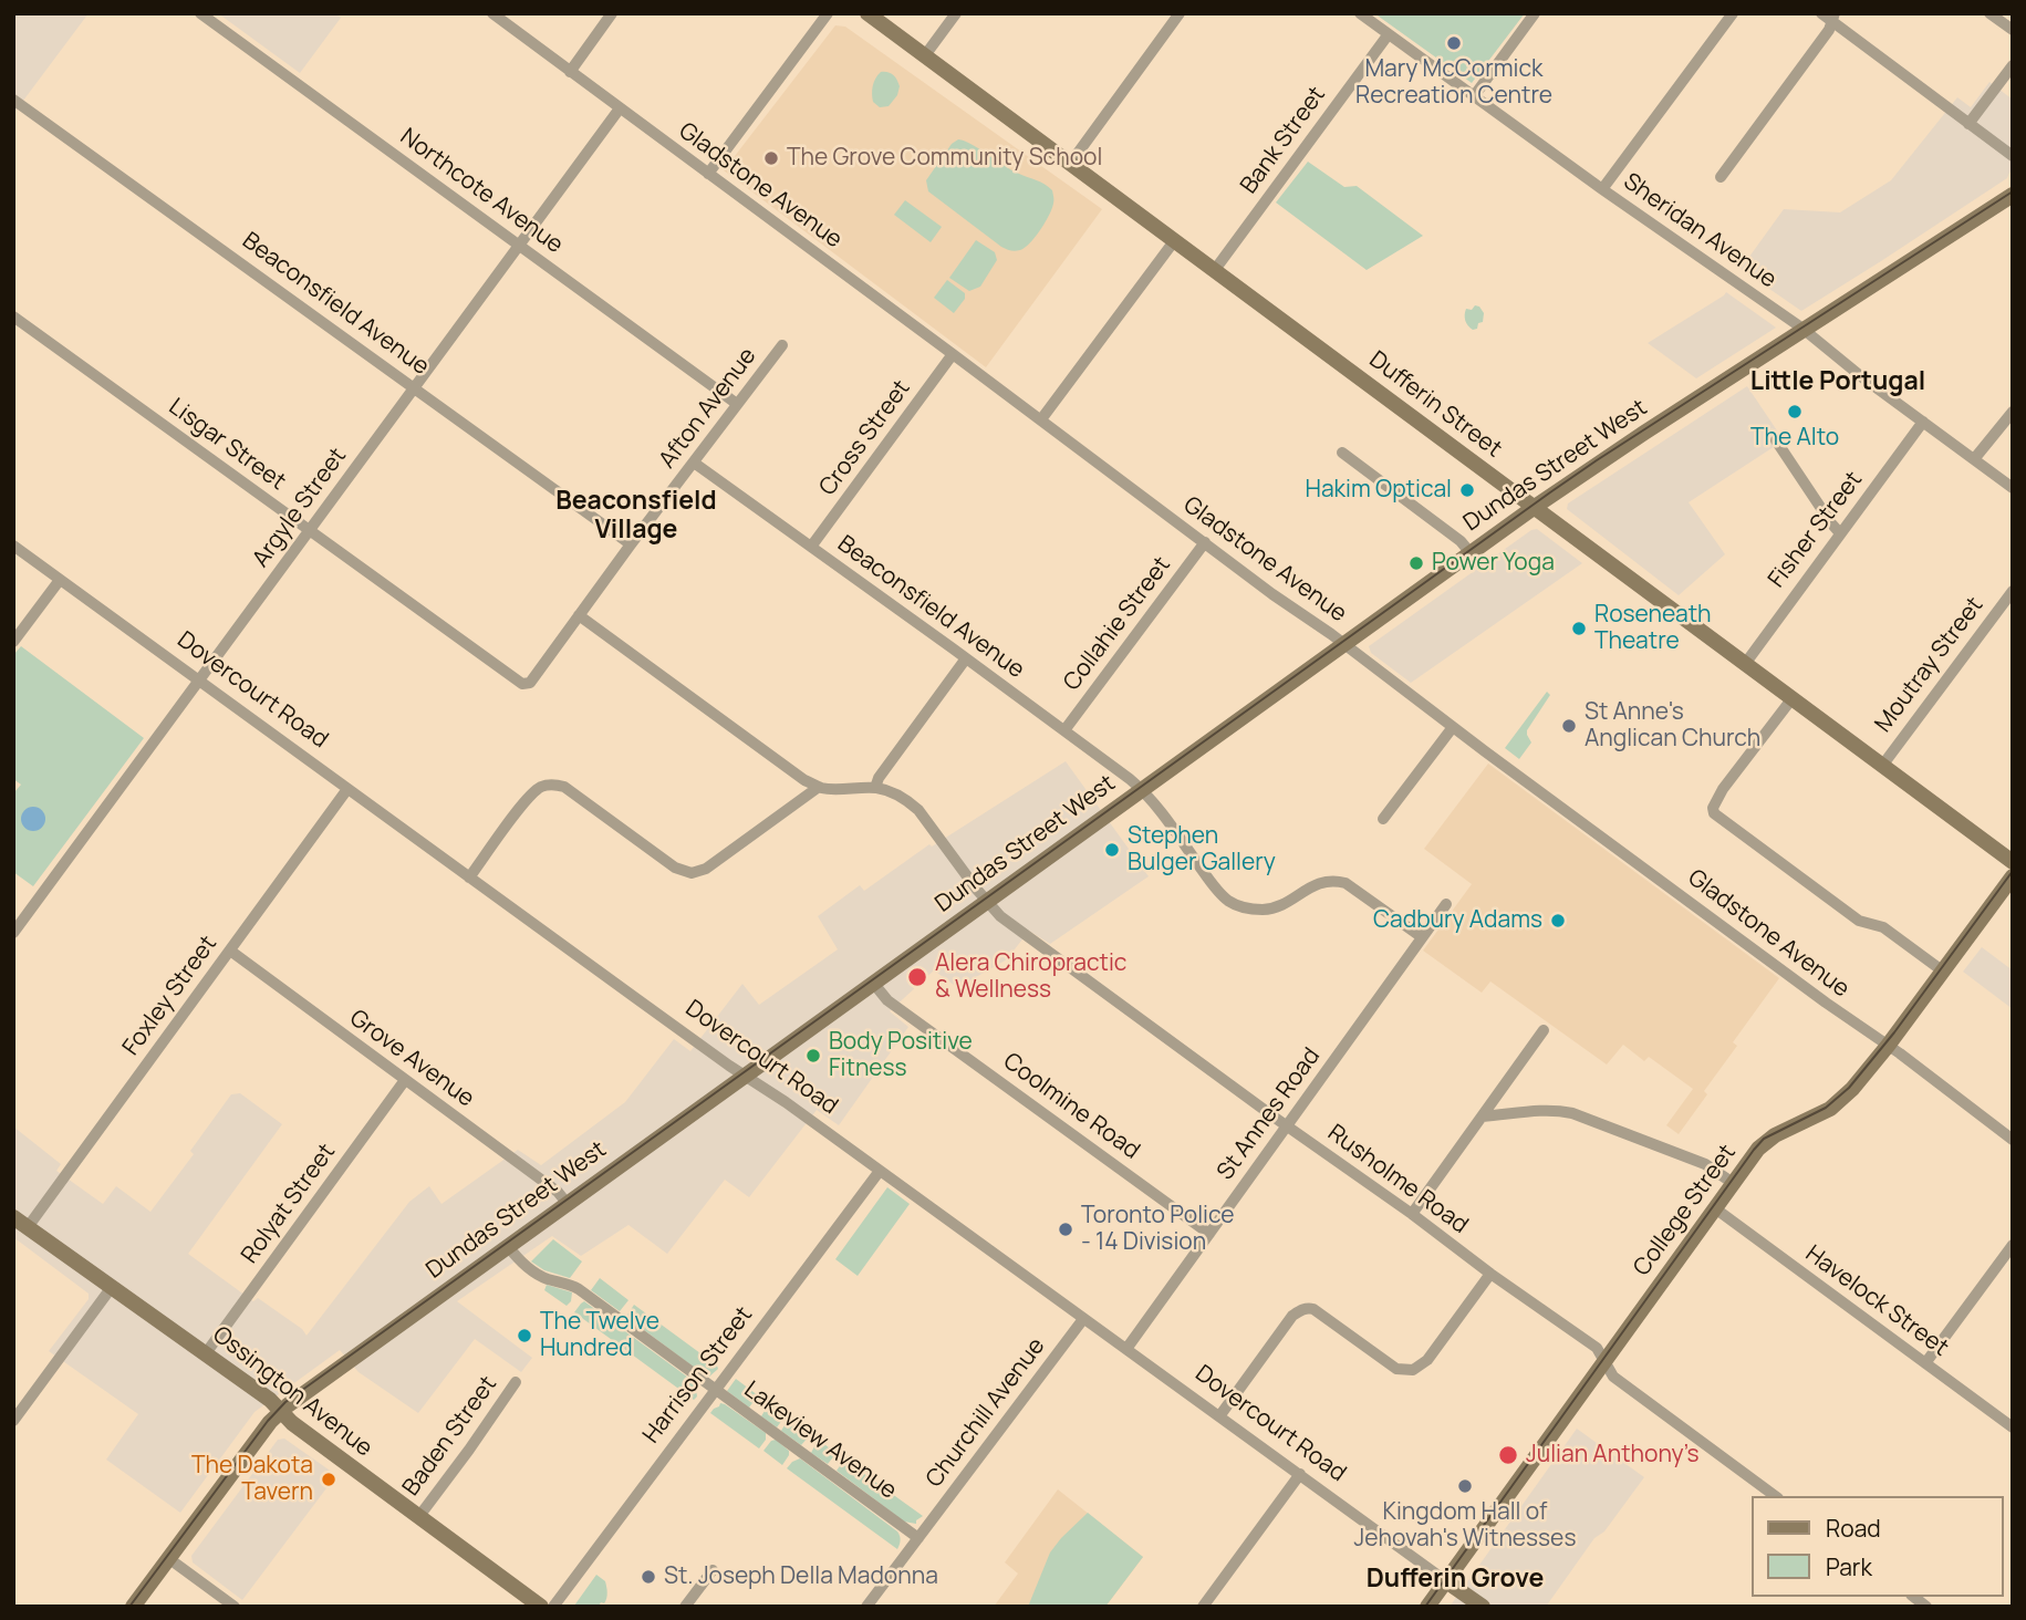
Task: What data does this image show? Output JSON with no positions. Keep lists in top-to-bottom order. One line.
{"streets":{"main road":["Dufferin Street","Dundas Street West","Dovercourt Road","College Street","Ossington Avenue"],"street":["Bank Street","Gladstone Avenue","Northcote Avenue","Sheridan Avenue","Beaconsfield Avenue","Afton Avenue","Cross Street","Lisgar Street","Argyle Street","Fisher Street","Collahie Street","Moutray Street","Foxley Street","Grove Avenue","Coolmine Road","St Annes Road","Rusholme Road","Rolyat Street","Havelock Street","Harrison Street","Churchill Avenue","Baden Street","Lakeview Avenue"]},"crossings":[["Bank Street","Sheridan Avenue"],["Bank Street","Dufferin Street"],["Gladstone Avenue","Cross Street"],["Gladstone Avenue","Dundas Street West"],["Gladstone Avenue","Argyle Street"],["Gladstone Avenue","Collahie Street"],["Gladstone Avenue","College Street"],["Northcote Avenue","Afton Avenue"],["Northcote Avenue","Argyle Street"],["Sheridan Avenue","Dundas Street West"],["Sheridan Avenue","Fisher Street"],["Beaconsfield Avenue","Afton Avenue"],["Beaconsfield Avenue","Cross Street"],["Beaconsfield Avenue","Dundas Street West"],["Beaconsfield Avenue","Argyle Street"],["Beaconsfield Avenue","Collahie Street"],["Beaconsfield Avenue","St Annes Road"],["Dufferin Street","Dundas Street West"],["Dufferin Street","Fisher Street"],["Dufferin Street","Moutray Street"],["Afton Avenue","Lisgar Street"],["Lisgar Street","Argyle Street"],["Dundas Street West","Dovercourt Road"],["Dundas Street West","Grove Avenue"],["Dundas Street West","Coolmine Road"],["Dundas Street West","Rusholme Road"],["Dundas Street West","Ossington Avenue"],["Dundas Street West","Lakeview Avenue"],["Argyle Street","Dovercourt Road"],["Dovercourt Road","Foxley Street"],["Dovercourt Road","St Annes Road"],["Dovercourt Road","College Street"],["Dovercourt Road","Harrison Street"],["Dovercourt Road","Churchill Avenue"],["Foxley Street","Grove Avenue"],["Foxley Street","Ossington Avenue"],["Grove Avenue","Rolyat Street"],["Coolmine Road","St Annes Road"],["St Annes Road","Rusholme Road"],["Rusholme Road","College Street"],["Rolyat Street","Ossington Avenue"],["College Street","Havelock Street"],["Harrison Street","Lakeview Avenue"],["Ossington Avenue","Baden Street"],["Churchill Avenue","Lakeview Avenue"]],"districts":["Little Portugal","Beaconsfield Village","Dufferin Grove"],"places":["Mary McCormick Recreation Centre","The Grove Community School","The Alto","Hakim Optical","Power Yoga","Roseneath Theatre","St Anne's Anglican Church","Stephen Bulger Gallery","Cadbury Adams","Alera Chiropractic & Wellness","Body Positive Fitness","Toronto Police - 14 Division","The Twelve Hundred","Julian Anthony’s","The Dakota Tavern","Kingdom Hall of Jehovah's Witnesses","St. Joseph Della Madonna"],"legend":["Road","Park"]}
